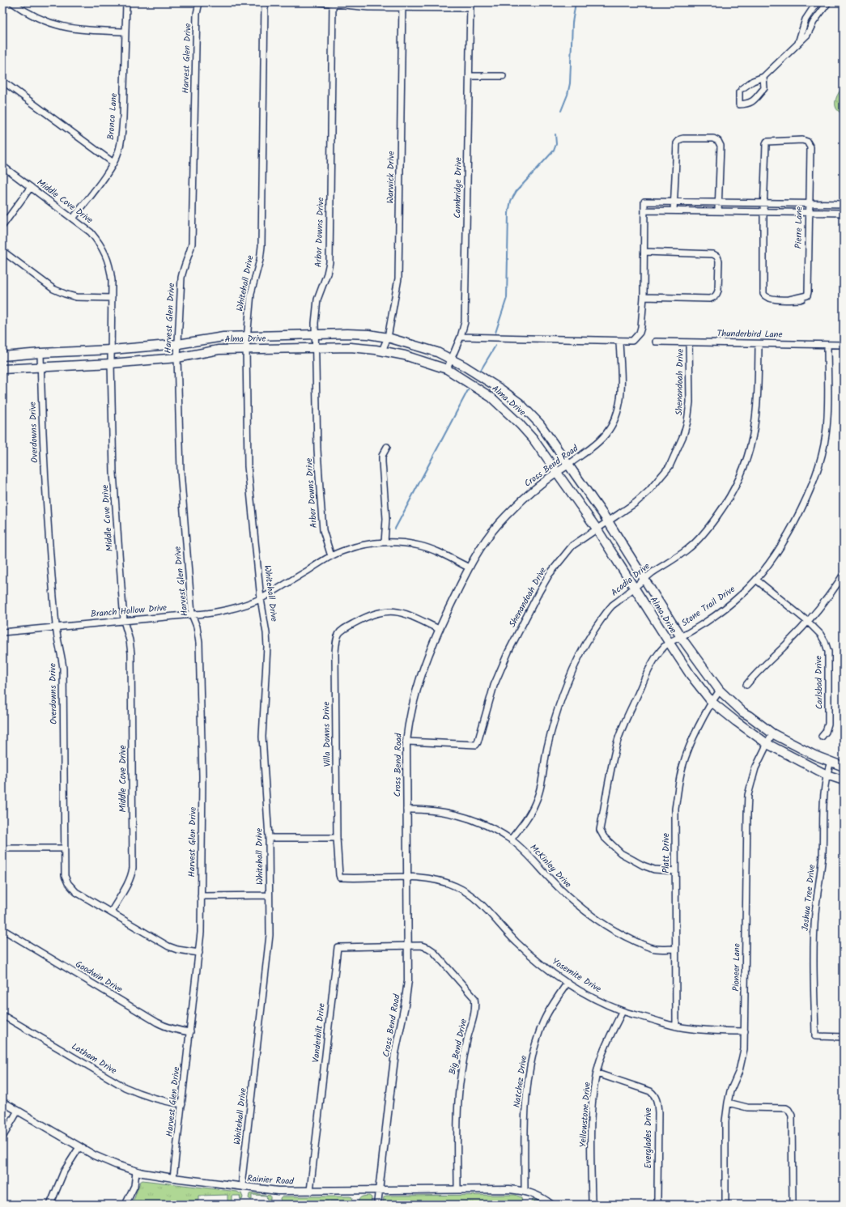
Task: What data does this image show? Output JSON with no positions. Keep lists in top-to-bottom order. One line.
{"streets":{"main road":["Alma Drive"],"street":["Harvest Glen Drive","Bronco Lane","Warwick Drive","Cambridge Drive","Middle Cove Drive","Pierre Lane","Arbor Downs Drive","Whitehall Drive","Thunderbird Lane","Shenandoah Drive","Overdowns Drive","Cross Bend Road","Acadia Drive","Stone Trail Drive","Branch Hollow Drive","Carlsbad Drive","Villa Downs Drive","Platt Drive","McKinley Drive","Joshua Tree Drive","Pioneer Lane","Yosemite Drive","Goodwin Drive","Vanderbilt Drive","Big Bend Drive","Latham Drive","Natchez Drive","Yellowstone Drive","Everglades Drive","Rainier Road"]},"crossings":[["Harvest Glen Drive","Alma Drive"],["Harvest Glen Drive","Overdowns Drive"],["Harvest Glen Drive","Branch Hollow Drive"],["Harvest Glen Drive","Goodwin Drive"],["Harvest Glen Drive","Latham Drive"],["Harvest Glen Drive","Rainier Road"],["Bronco Lane","Middle Cove Drive"],["Warwick Drive","Alma Drive"],["Cambridge Drive","Alma Drive"],["Middle Cove Drive","Alma Drive"],["Middle Cove Drive","Overdowns Drive"],["Middle Cove Drive","Branch Hollow Drive"],["Arbor Downs Drive","Alma Drive"],["Arbor Downs Drive","Branch Hollow Drive"],["Whitehall Drive","Alma Drive"],["Whitehall Drive","Branch Hollow Drive"],["Whitehall Drive","Rainier Road"],["Thunderbird Lane","Shenandoah Drive"],["Thunderbird Lane","Acadia Drive"],["Thunderbird Lane","Stone Trail Drive"],["Alma Drive","Shenandoah Drive"],["Alma Drive","Overdowns Drive"],["Alma Drive","Cross Bend Road"],["Alma Drive","Acadia Drive"],["Alma Drive","Stone Trail Drive"],["Alma Drive","Platt Drive"],["Alma Drive","Joshua Tree Drive"],["Alma Drive","Pioneer Lane"],["Shenandoah Drive","Cross Bend Road"],["Overdowns Drive","Branch Hollow Drive"],["Cross Bend Road","Branch Hollow Drive"],["Cross Bend Road","Villa Downs Drive"],["Cross Bend Road","McKinley Drive"],["Cross Bend Road","Yosemite Drive"],["Cross Bend Road","Vanderbilt Drive"],["Cross Bend Road","Big Bend Drive"],["Cross Bend Road","Rainier Road"],["Acadia Drive","McKinley Drive"],["Stone Trail Drive","Carlsbad Drive"],["Stone Trail Drive","Platt Drive"],["Villa Downs Drive","Yosemite Drive"],["Platt Drive","McKinley Drive"],["Platt Drive","Yosemite Drive"],["Pioneer Lane","Yosemite Drive"],["Yosemite Drive","Natchez Drive"],["Yosemite Drive","Yellowstone Drive"],["Vanderbilt Drive","Big Bend Drive"],["Vanderbilt Drive","Rainier Road"],["Big Bend Drive","Rainier Road"],["Natchez Drive","Rainier Road"],["Yellowstone Drive","Everglades Drive"]]}
